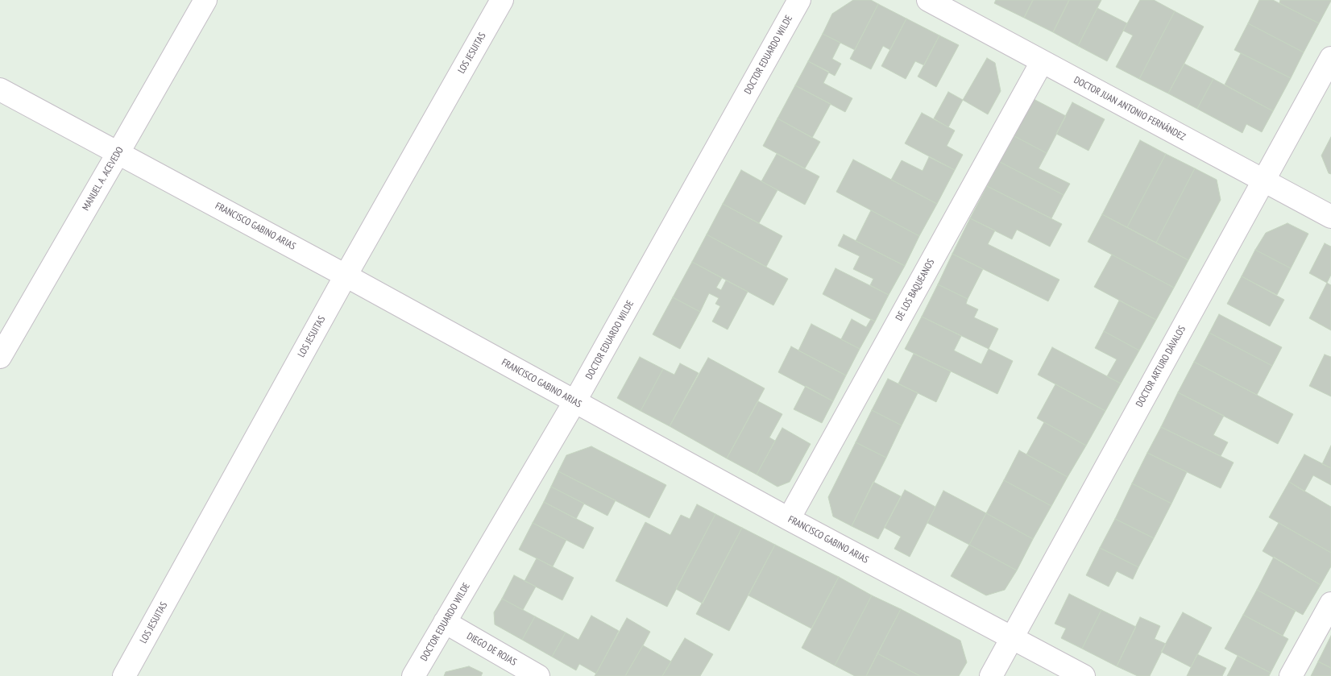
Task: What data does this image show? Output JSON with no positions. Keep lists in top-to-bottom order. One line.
{"streets":{"street":["LOS JESUITAS","DOCTOR EDUARDO WILDE","DOCTOR JUAN ANTONIO FERNÁNDEZ","MANUEL A. ACEVEDO","FRANCISCO GABINO ARIAS","DE LOS BAQUEANOS","DOCTOR ARTURO DÁVALOS","DIEGO DE ROJAS"]},"crossings":[["LOS JESUITAS","FRANCISCO GABINO ARIAS"],["DOCTOR EDUARDO WILDE","FRANCISCO GABINO ARIAS"],["DOCTOR EDUARDO WILDE","DIEGO DE ROJAS"],["DOCTOR JUAN ANTONIO FERNÁNDEZ","DE LOS BAQUEANOS"],["DOCTOR JUAN ANTONIO FERNÁNDEZ","DOCTOR ARTURO DÁVALOS"],["MANUEL A. ACEVEDO","FRANCISCO GABINO ARIAS"],["FRANCISCO GABINO ARIAS","DE LOS BAQUEANOS"],["FRANCISCO GABINO ARIAS","DOCTOR ARTURO DÁVALOS"]]}
